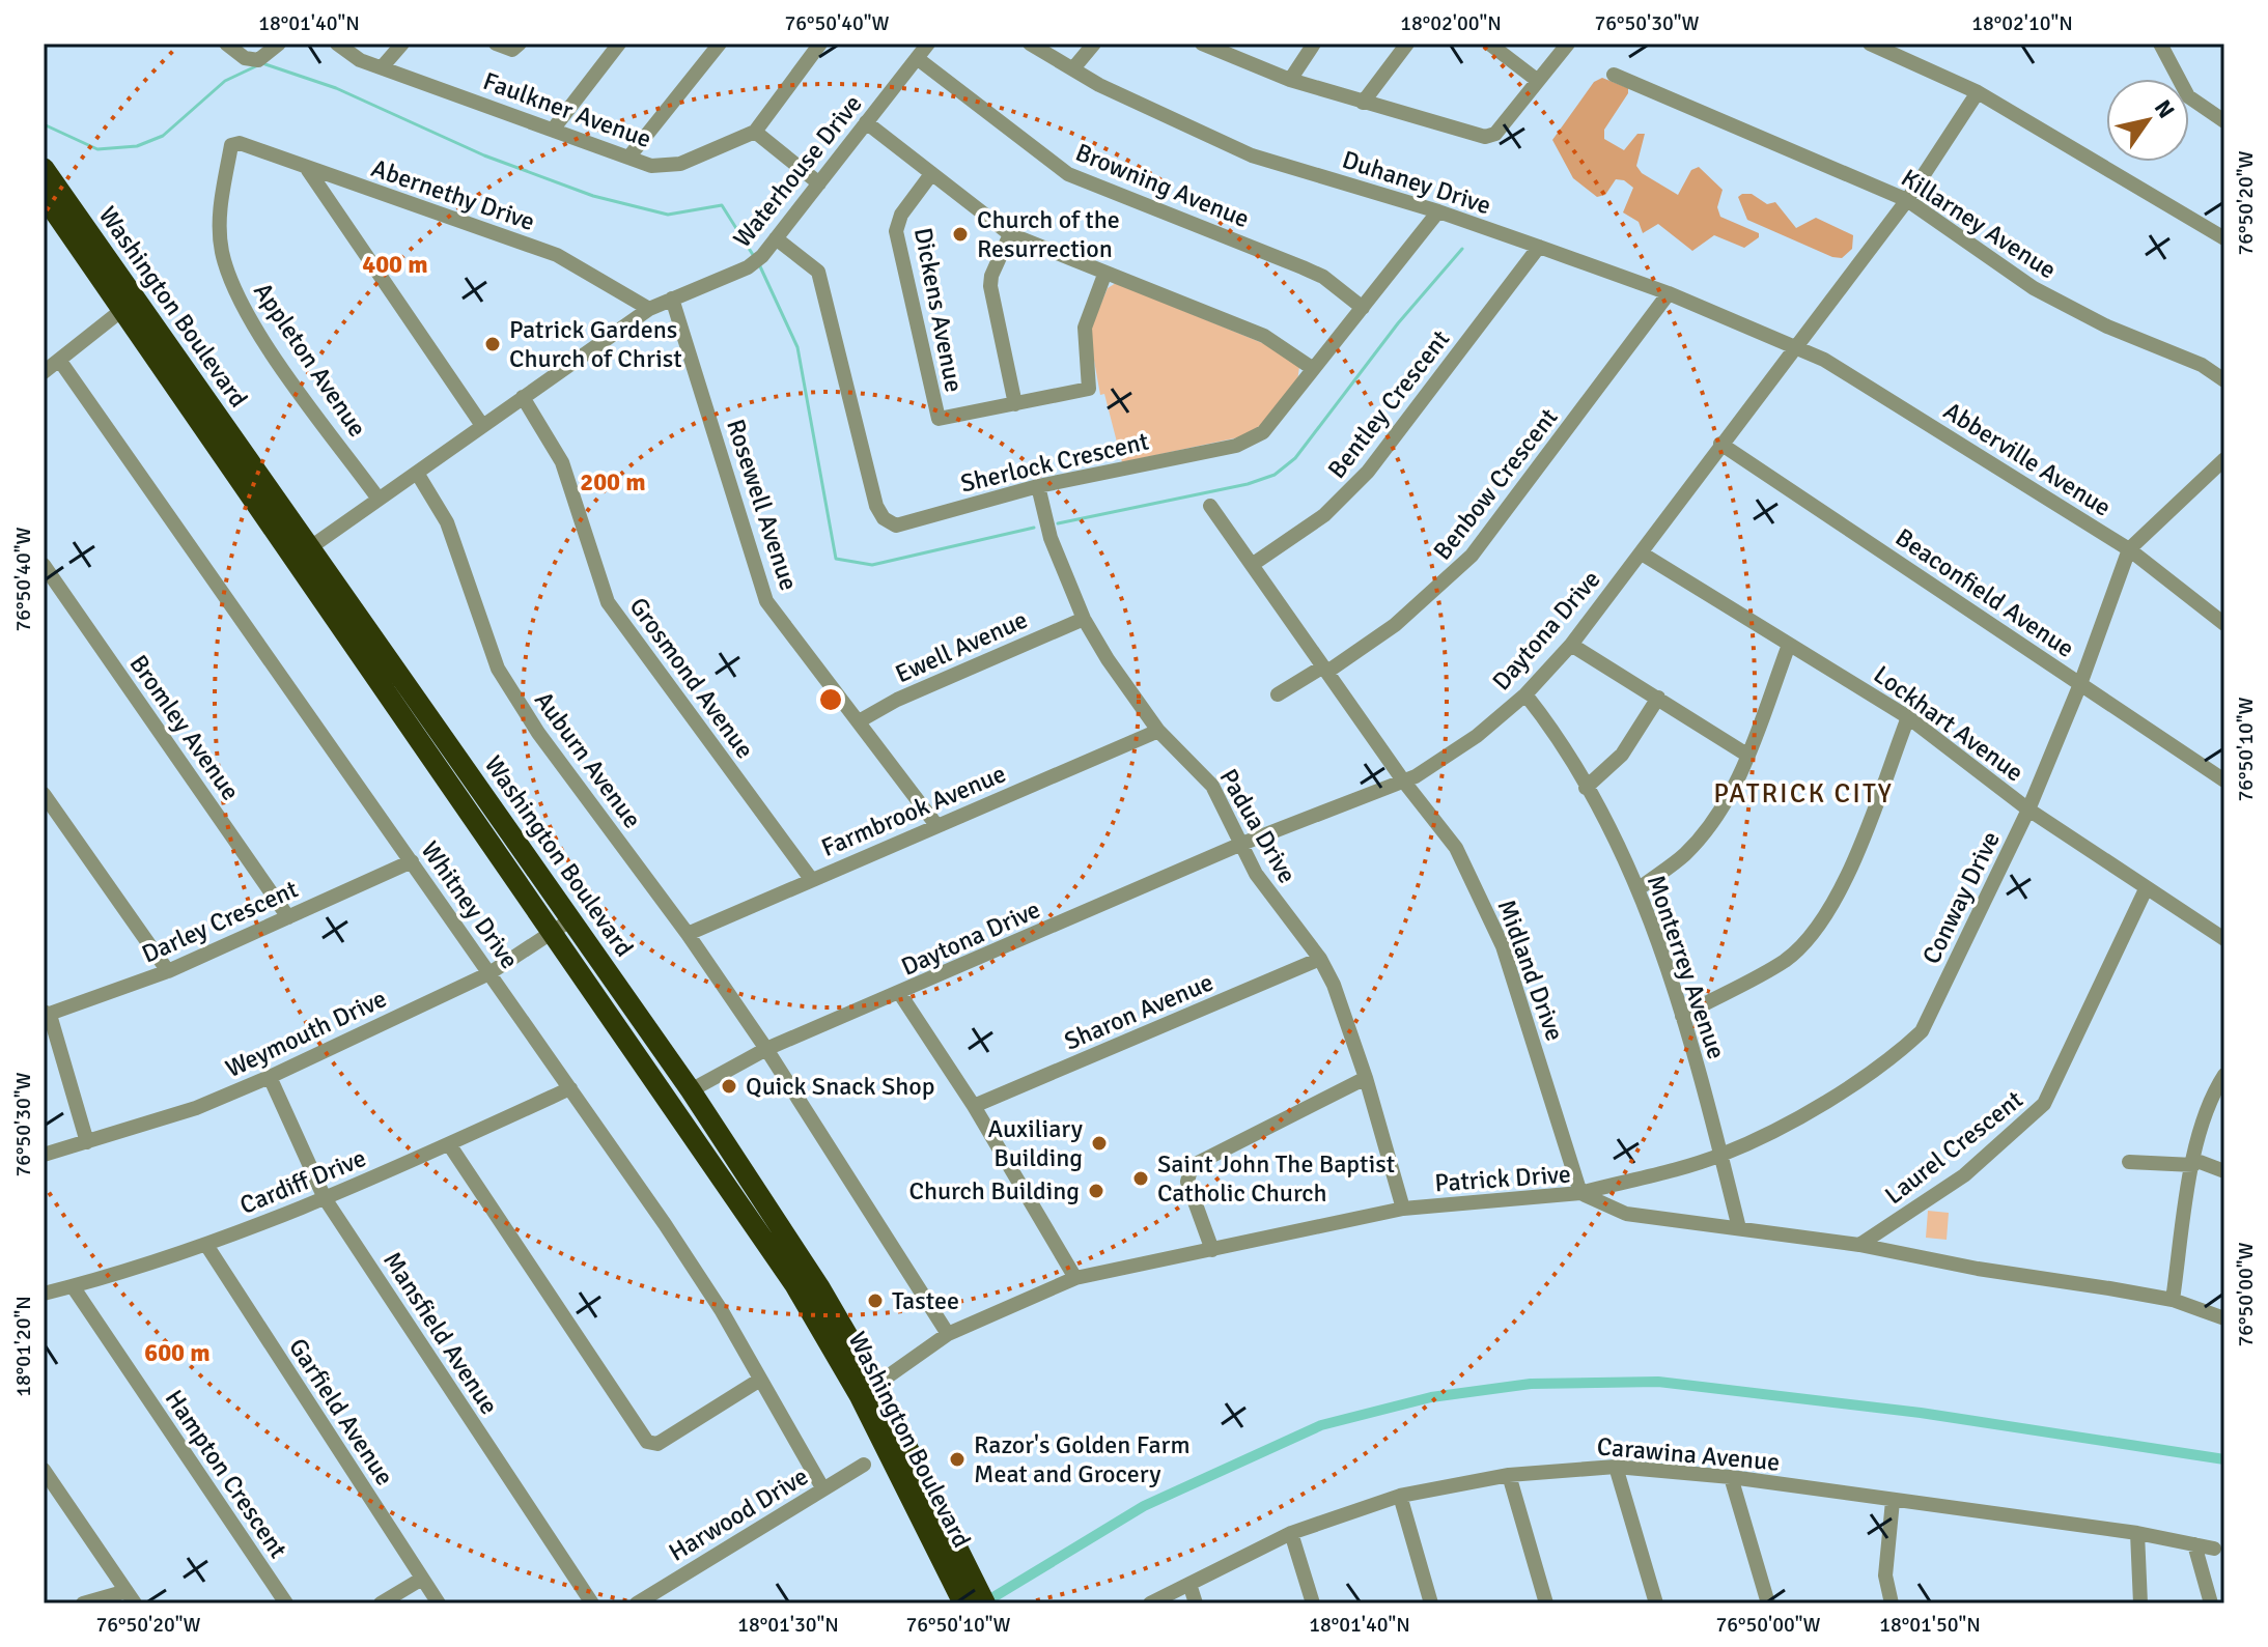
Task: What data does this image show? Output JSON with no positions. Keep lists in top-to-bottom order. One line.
{"streets":{"highway":["Washington Boulevard"],"street":["Faulkner Avenue","Waterhouse Drive","Duhaney Drive","Browning Avenue","Abernethy Drive","Killarney Avenue","Dickens Avenue","Appleton Avenue","Bentley Crescent","Abberville Avenue","Sherlock Crescent","Benbow Crescent","Rosewell Avenue","Beaconfield Avenue","Daytona Drive","Ewell Avenue","Grosmond Avenue","Lockhart Avenue","Bromley Avenue","Auburn Avenue","Farmbrook Avenue","Padua Drive","Conway Drive","Whitney Drive","Darley Crescent","Monterrey Avenue","Midland Drive","Sharon Avenue","Weymouth Drive","Laurel Crescent","Patrick Drive","Cardiff Drive","Mansfield Avenue","Garfield Avenue","Carawina Avenue","Hampton Crescent","Harwood Drive"]},"crossings":[["Waterhouse Drive","Browning Avenue"],["Waterhouse Drive","Abernethy Drive"],["Waterhouse Drive","Washington Boulevard"],["Waterhouse Drive","Appleton Avenue"],["Waterhouse Drive","Sherlock Crescent"],["Waterhouse Drive","Rosewell Avenue"],["Waterhouse Drive","Grosmond Avenue"],["Waterhouse Drive","Auburn Avenue"],["Duhaney Drive","Bentley Crescent"],["Duhaney Drive","Abberville Avenue"],["Duhaney Drive","Sherlock Crescent"],["Duhaney Drive","Benbow Crescent"],["Duhaney Drive","Daytona Drive"],["Browning Avenue","Sherlock Crescent"],["Abernethy Drive","Appleton Avenue"],["Killarney Avenue","Daytona Drive"],["Washington Boulevard","Daytona Drive"],["Washington Boulevard","Weymouth Drive"],["Washington Boulevard","Patrick Drive"],["Bentley Crescent","Midland Drive"],["Abberville Avenue","Daytona Drive"],["Abberville Avenue","Conway Drive"],["Sherlock Crescent","Padua Drive"],["Benbow Crescent","Midland Drive"],["Rosewell Avenue","Ewell Avenue"],["Rosewell Avenue","Farmbrook Avenue"],["Beaconfield Avenue","Daytona Drive"],["Beaconfield Avenue","Conway Drive"],["Daytona Drive","Lockhart Avenue"],["Daytona Drive","Auburn Avenue"],["Daytona Drive","Padua Drive"],["Daytona Drive","Monterrey Avenue"],["Daytona Drive","Midland Drive"],["Ewell Avenue","Padua Drive"],["Grosmond Avenue","Farmbrook Avenue"],["Lockhart Avenue","Conway Drive"],["Lockhart Avenue","Laurel Crescent"],["Bromley Avenue","Darley Crescent"],["Auburn Avenue","Farmbrook Avenue"],["Auburn Avenue","Patrick Drive"],["Farmbrook Avenue","Padua Drive"],["Padua Drive","Sharon Avenue"],["Padua Drive","Patrick Drive"],["Conway Drive","Monterrey Avenue"],["Conway Drive","Midland Drive"],["Conway Drive","Patrick Drive"],["Whitney Drive","Darley Crescent"],["Whitney Drive","Weymouth Drive"],["Whitney Drive","Cardiff Drive"],["Whitney Drive","Harwood Drive"],["Monterrey Avenue","Patrick Drive"],["Midland Drive","Patrick Drive"],["Weymouth Drive","Mansfield Avenue"],["Laurel Crescent","Patrick Drive"],["Cardiff Drive","Mansfield Avenue"],["Cardiff Drive","Garfield Avenue"],["Cardiff Drive","Hampton Crescent"]],"districts":["PATRICK CITY"],"places":["Church of the Resurrection","Patrick Gardens Church of Christ","Quick Snack Shop","Auxiliary Building","Saint John The Baptist Catholic Church","Church Building","Tastee","Razor's Golden Farm Meat and Grocery"],"north":"top right","coordinates":["18°01'40\"N","76°50'40\"W","18°02'00\"N","76°50'30\"W","18°02'10\"N","76°50'20\"W","76°50'10\"W","76°50'00\"W","18°01'20\"N","18°01'30\"N","18°01'50\"N"],"rings":["400 m","200 m","600 m"]}
